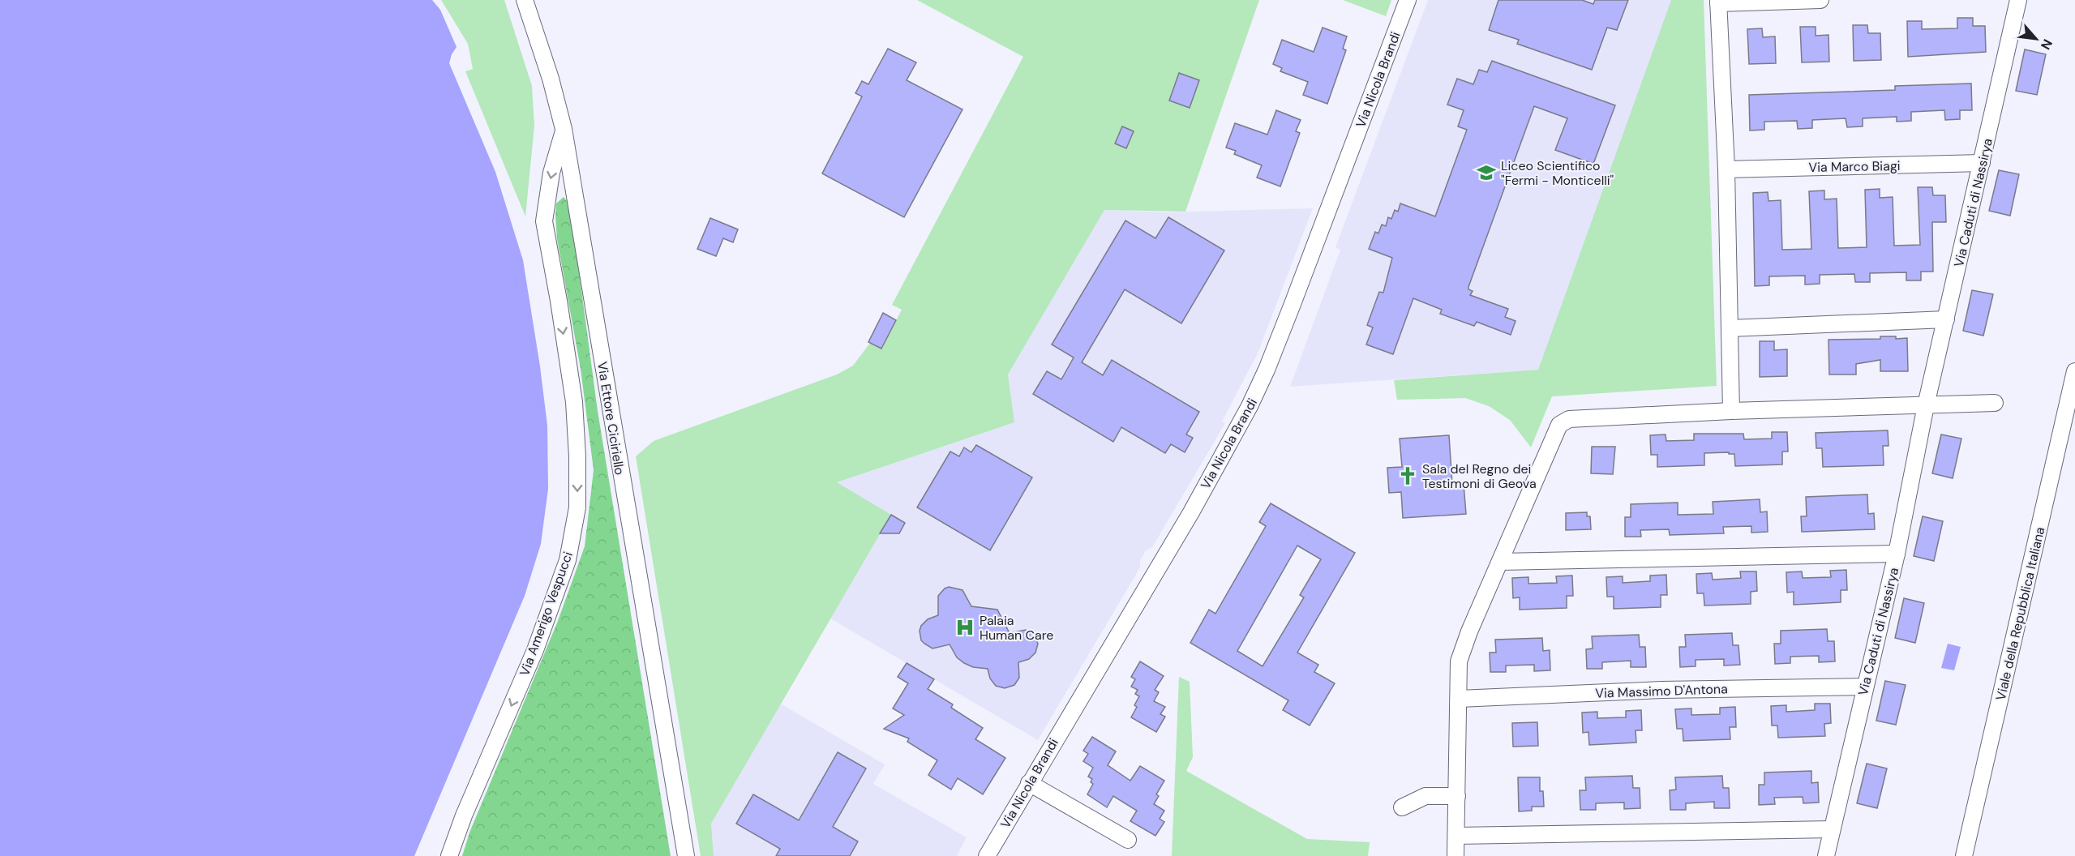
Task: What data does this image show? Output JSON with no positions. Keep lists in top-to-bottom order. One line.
{"streets":{"street":["Via Nicola Brandi","Via Marco Biagi","Via Caduti di Nassirya","Via Ettore Ciciriello","Via Amerigo Vespucci","Viale della Repubblica Italiana","Via Massimo D'Antona"]},"crossings":[["Via Marco Biagi","Via Caduti di Nassirya"],["Via Caduti di Nassirya","Via Massimo D'Antona"],["Via Ettore Ciciriello","Via Amerigo Vespucci"]],"one_way":["Via Amerigo Vespucci"],"places":{"school or university":["Liceo Scientifico \"Fermi - Monticelli\""],"church":["Sala del Regno dei Testimoni di Geova"],"hospital":["Palaia Human Care"]},"north":"bottom right"}
